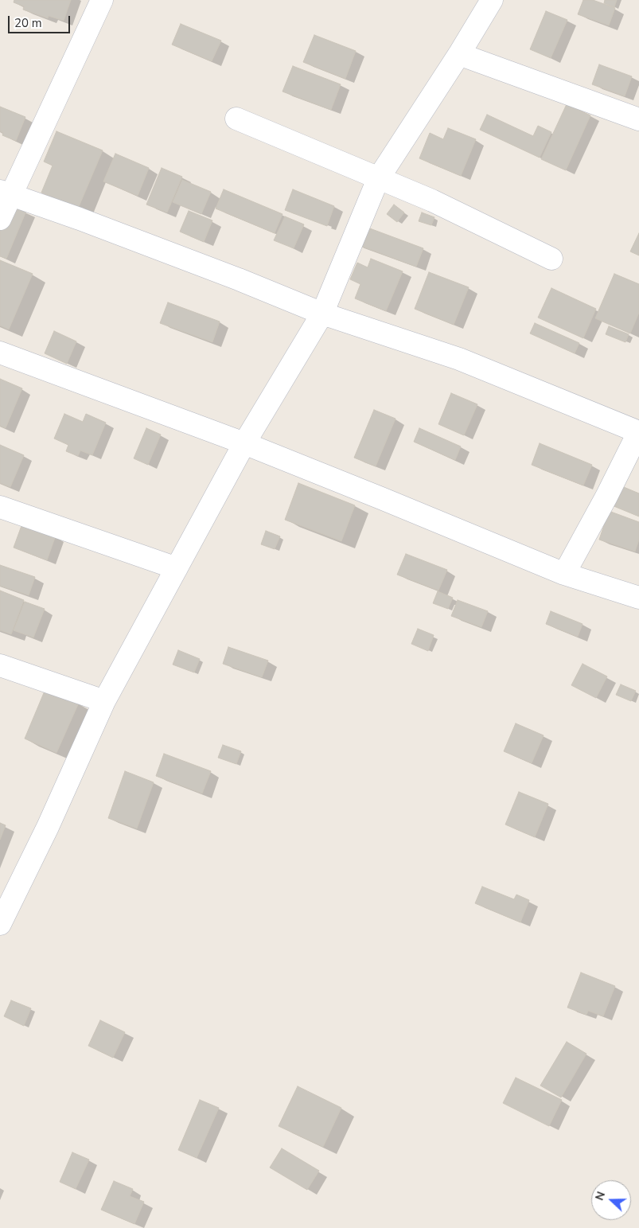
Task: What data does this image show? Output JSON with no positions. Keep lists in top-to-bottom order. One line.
{"scale_bar":"20 m","north":"left"}
